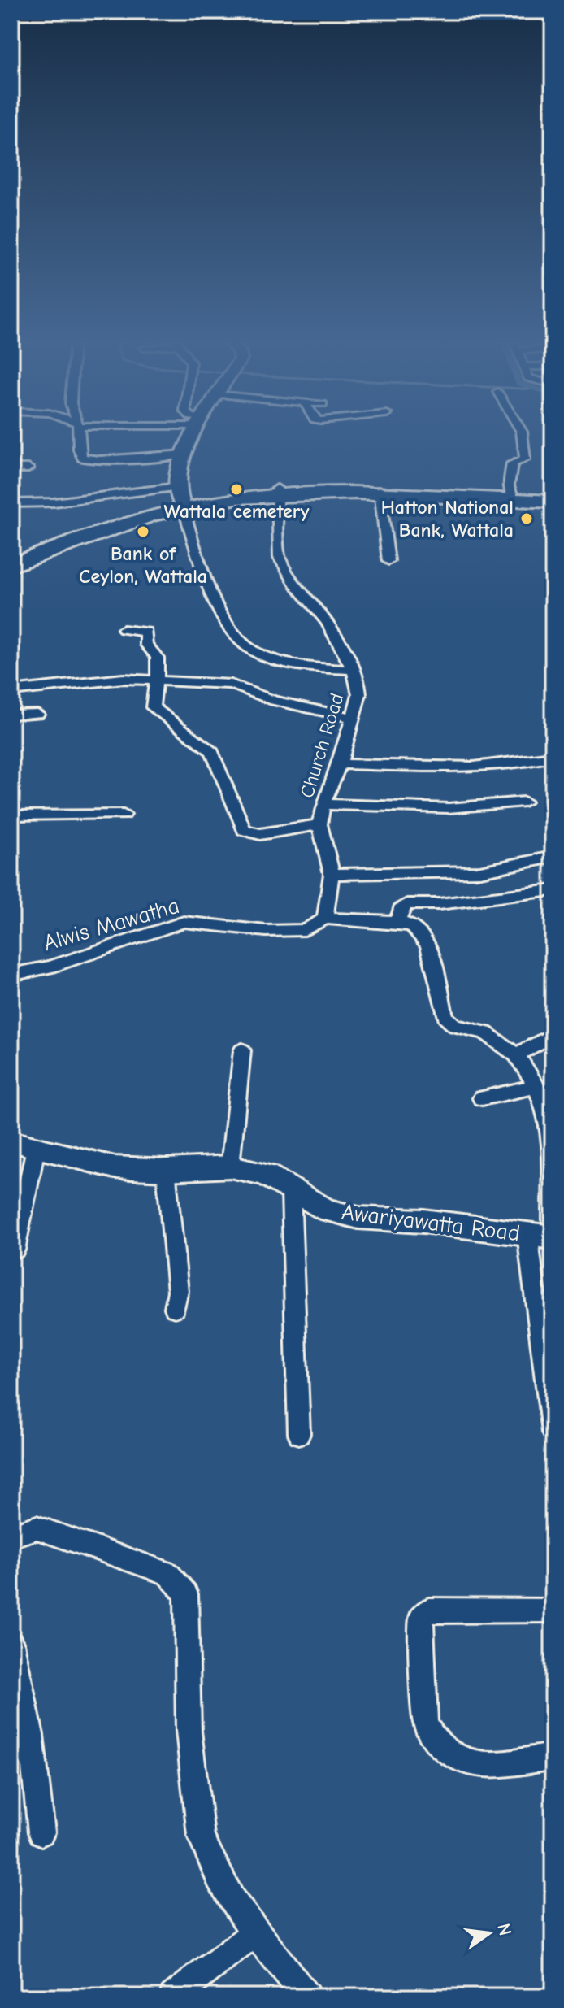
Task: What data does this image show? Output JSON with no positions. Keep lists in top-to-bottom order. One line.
{"streets":{"street":["Church Road","Alwis Mawatha","Awariyawatta Road"]},"crossings":[["Church Road","Alwis Mawatha"]],"places":["Wattala cemetery","Hatton National Bank, Wattala","Bank of Ceylon, Wattala"],"north":"right"}
